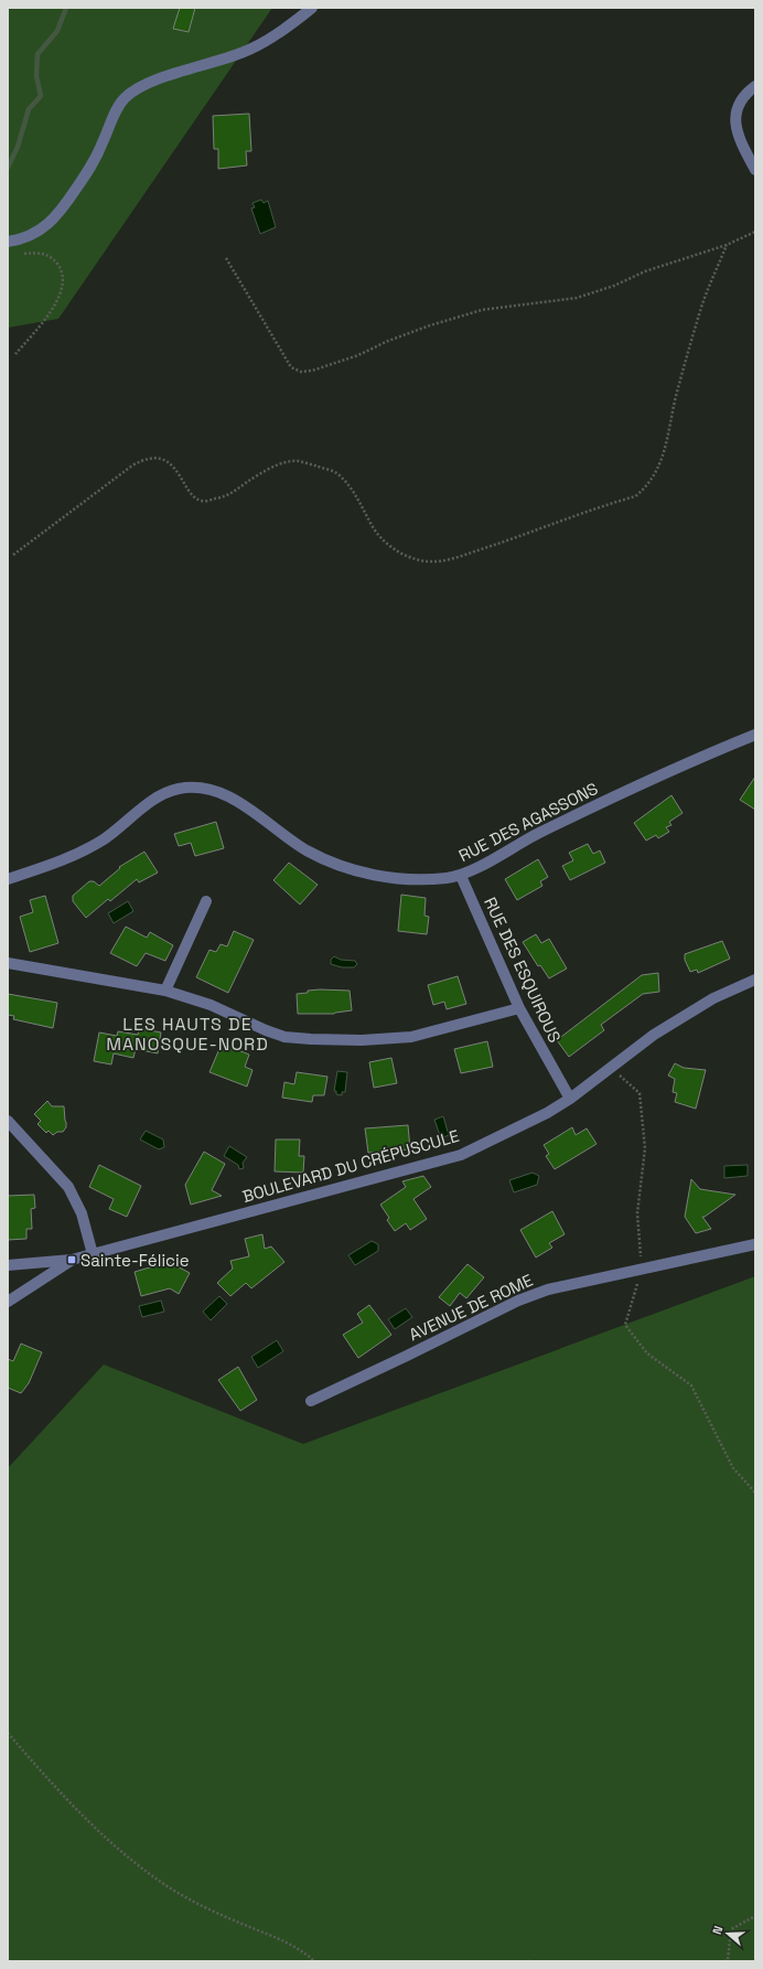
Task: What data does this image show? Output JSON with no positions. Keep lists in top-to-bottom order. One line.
{"streets":{"street":["RUE DES AGASSONS","RUE DES ESQUIROUS","BOULEVARD DU CRÉPUSCULE","AVENUE DE ROME"]},"crossings":[["RUE DES AGASSONS","RUE DES ESQUIROUS"],["RUE DES ESQUIROUS","BOULEVARD DU CRÉPUSCULE"]],"districts":["LES HAUTS DE MANOSQUE-NORD"],"places":{"transit":["Sainte-Félicie"]},"north":"left"}
